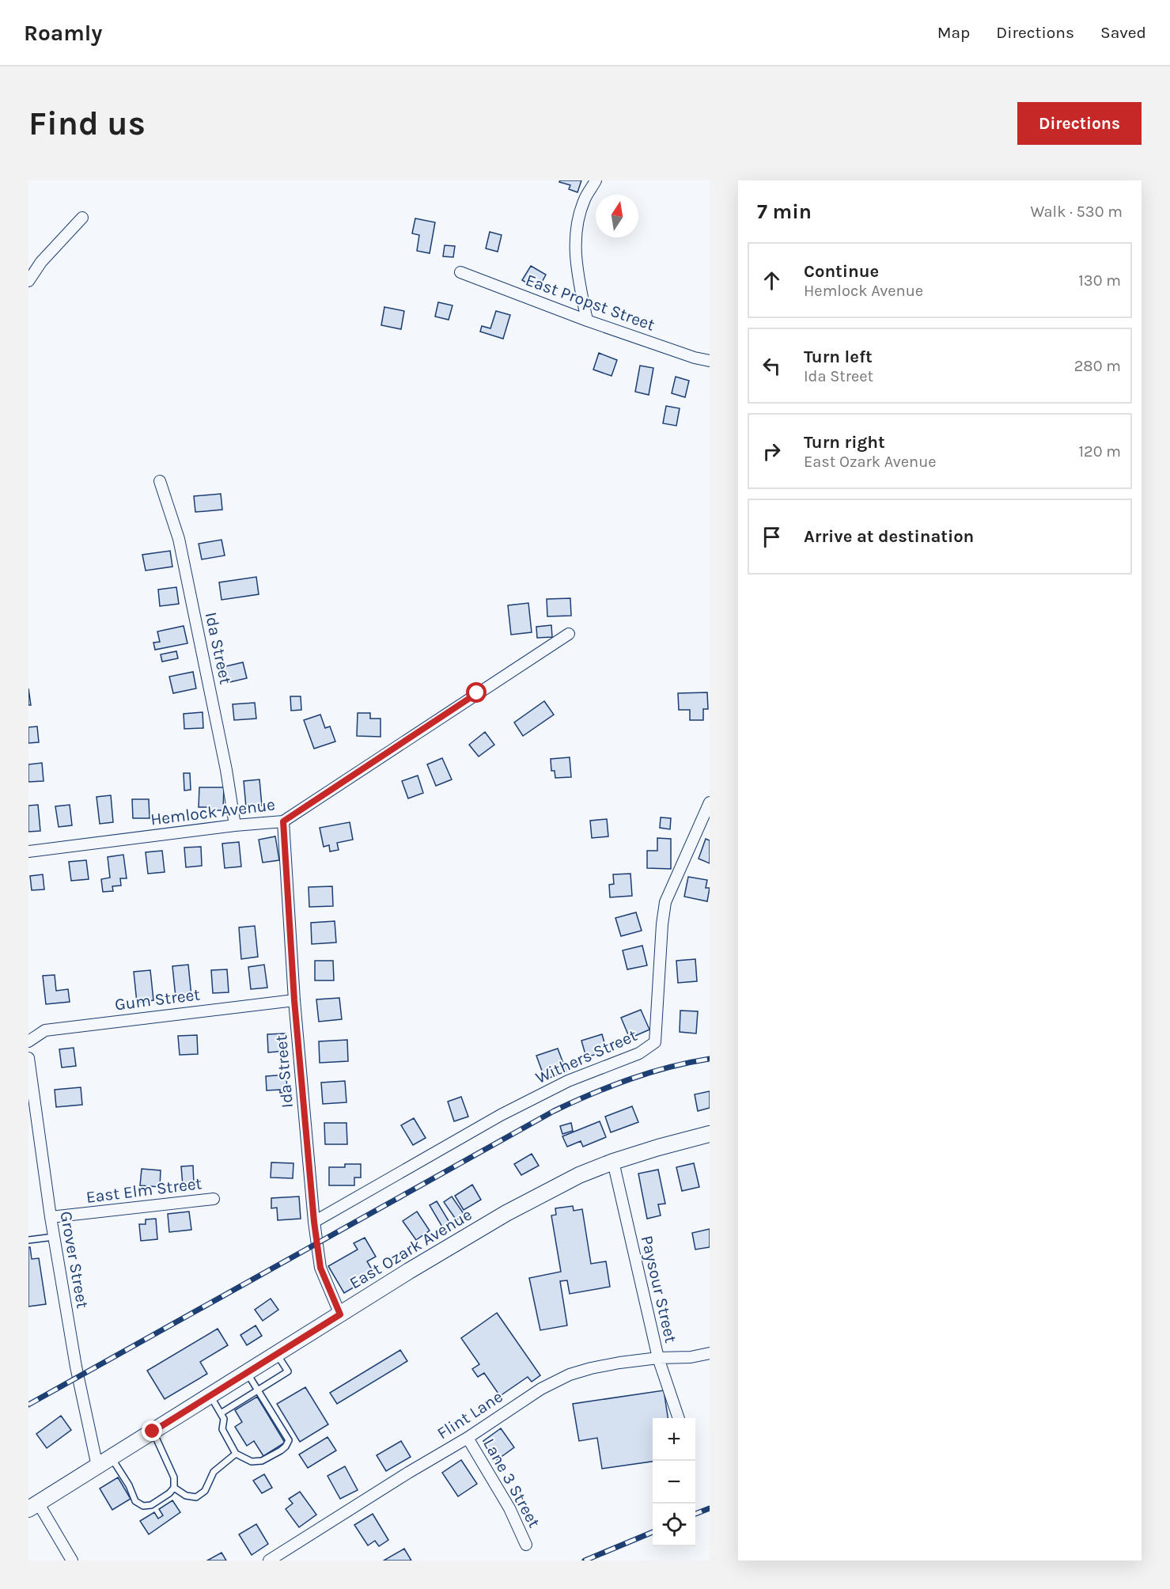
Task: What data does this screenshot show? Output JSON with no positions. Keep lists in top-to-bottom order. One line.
{"streets":{"main road":["East Ozark Avenue"],"street":["East Propst Street","Ida Street","Hemlock Avenue","Gum Street","Withers Street","East Elm Street","Grover Street","Paysour Street","Flint Lane","Lane 3 Street"]},"crossings":[["Ida Street","Hemlock Avenue"],["Ida Street","Gum Street"],["Ida Street","Withers Street"],["Ida Street","East Ozark Avenue"],["East Elm Street","Grover Street"],["East Ozark Avenue","Grover Street"],["East Ozark Avenue","Paysour Street"],["Paysour Street","Flint Lane"],["Flint Lane","Lane 3 Street"]],"north":"top","page":{"header":"Roamly","nav":["Map","Directions","Saved"],"buttons":"Directions","title":"Find us","heading":["7 min","Walk · 530 m"],"list":[["Continue","Hemlock Avenue","130 m"],["Turn left","Ida Street","280 m"],["Turn right","East Ozark Avenue","120 m"],"Arrive at destination"],"map_buttons":["+","−"]}}
